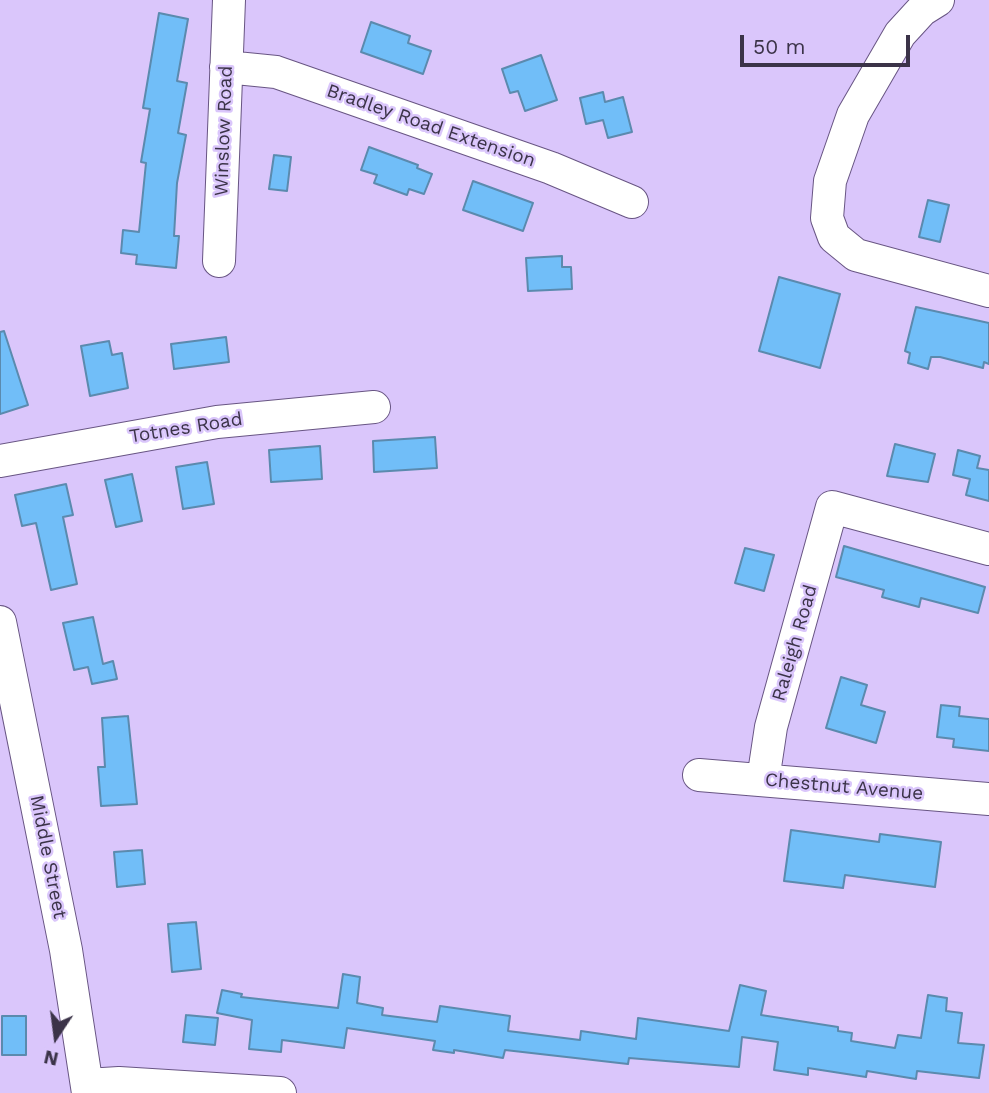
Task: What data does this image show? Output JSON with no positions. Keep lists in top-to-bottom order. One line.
{"streets":{"street":["Bradley Road Extension","Winslow Road","Totnes Road","Raleigh Road","Chestnut Avenue","Middle Street"]},"crossings":[["Bradley Road Extension","Winslow Road"],["Raleigh Road","Chestnut Avenue"]],"scale_bar":"50 m","north":"bottom"}
